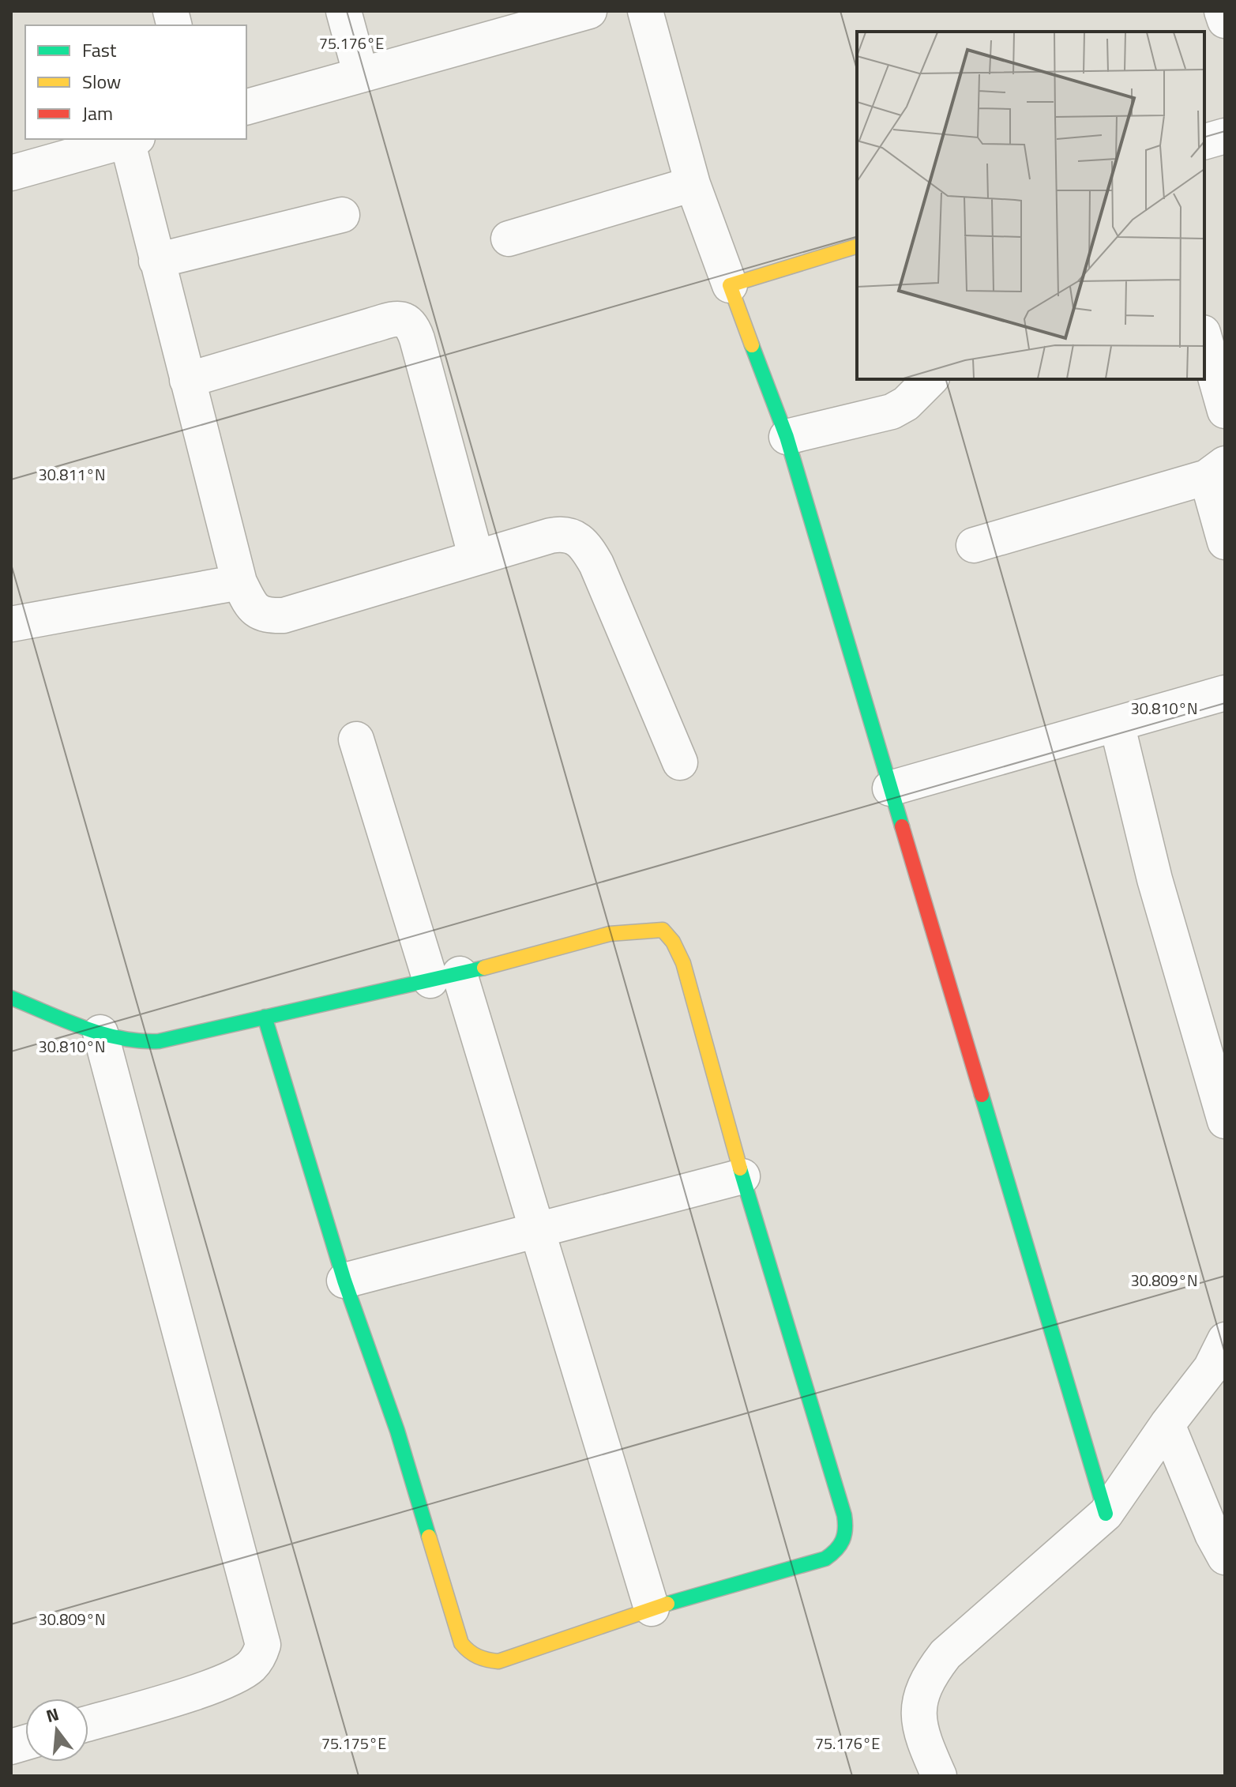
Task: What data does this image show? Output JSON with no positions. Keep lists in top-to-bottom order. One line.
{"legend":["Fast","Slow","Jam"],"north":"top","coordinates":["75.176°E","30.811°N","30.810°N","30.809°N","75.175°E"]}
